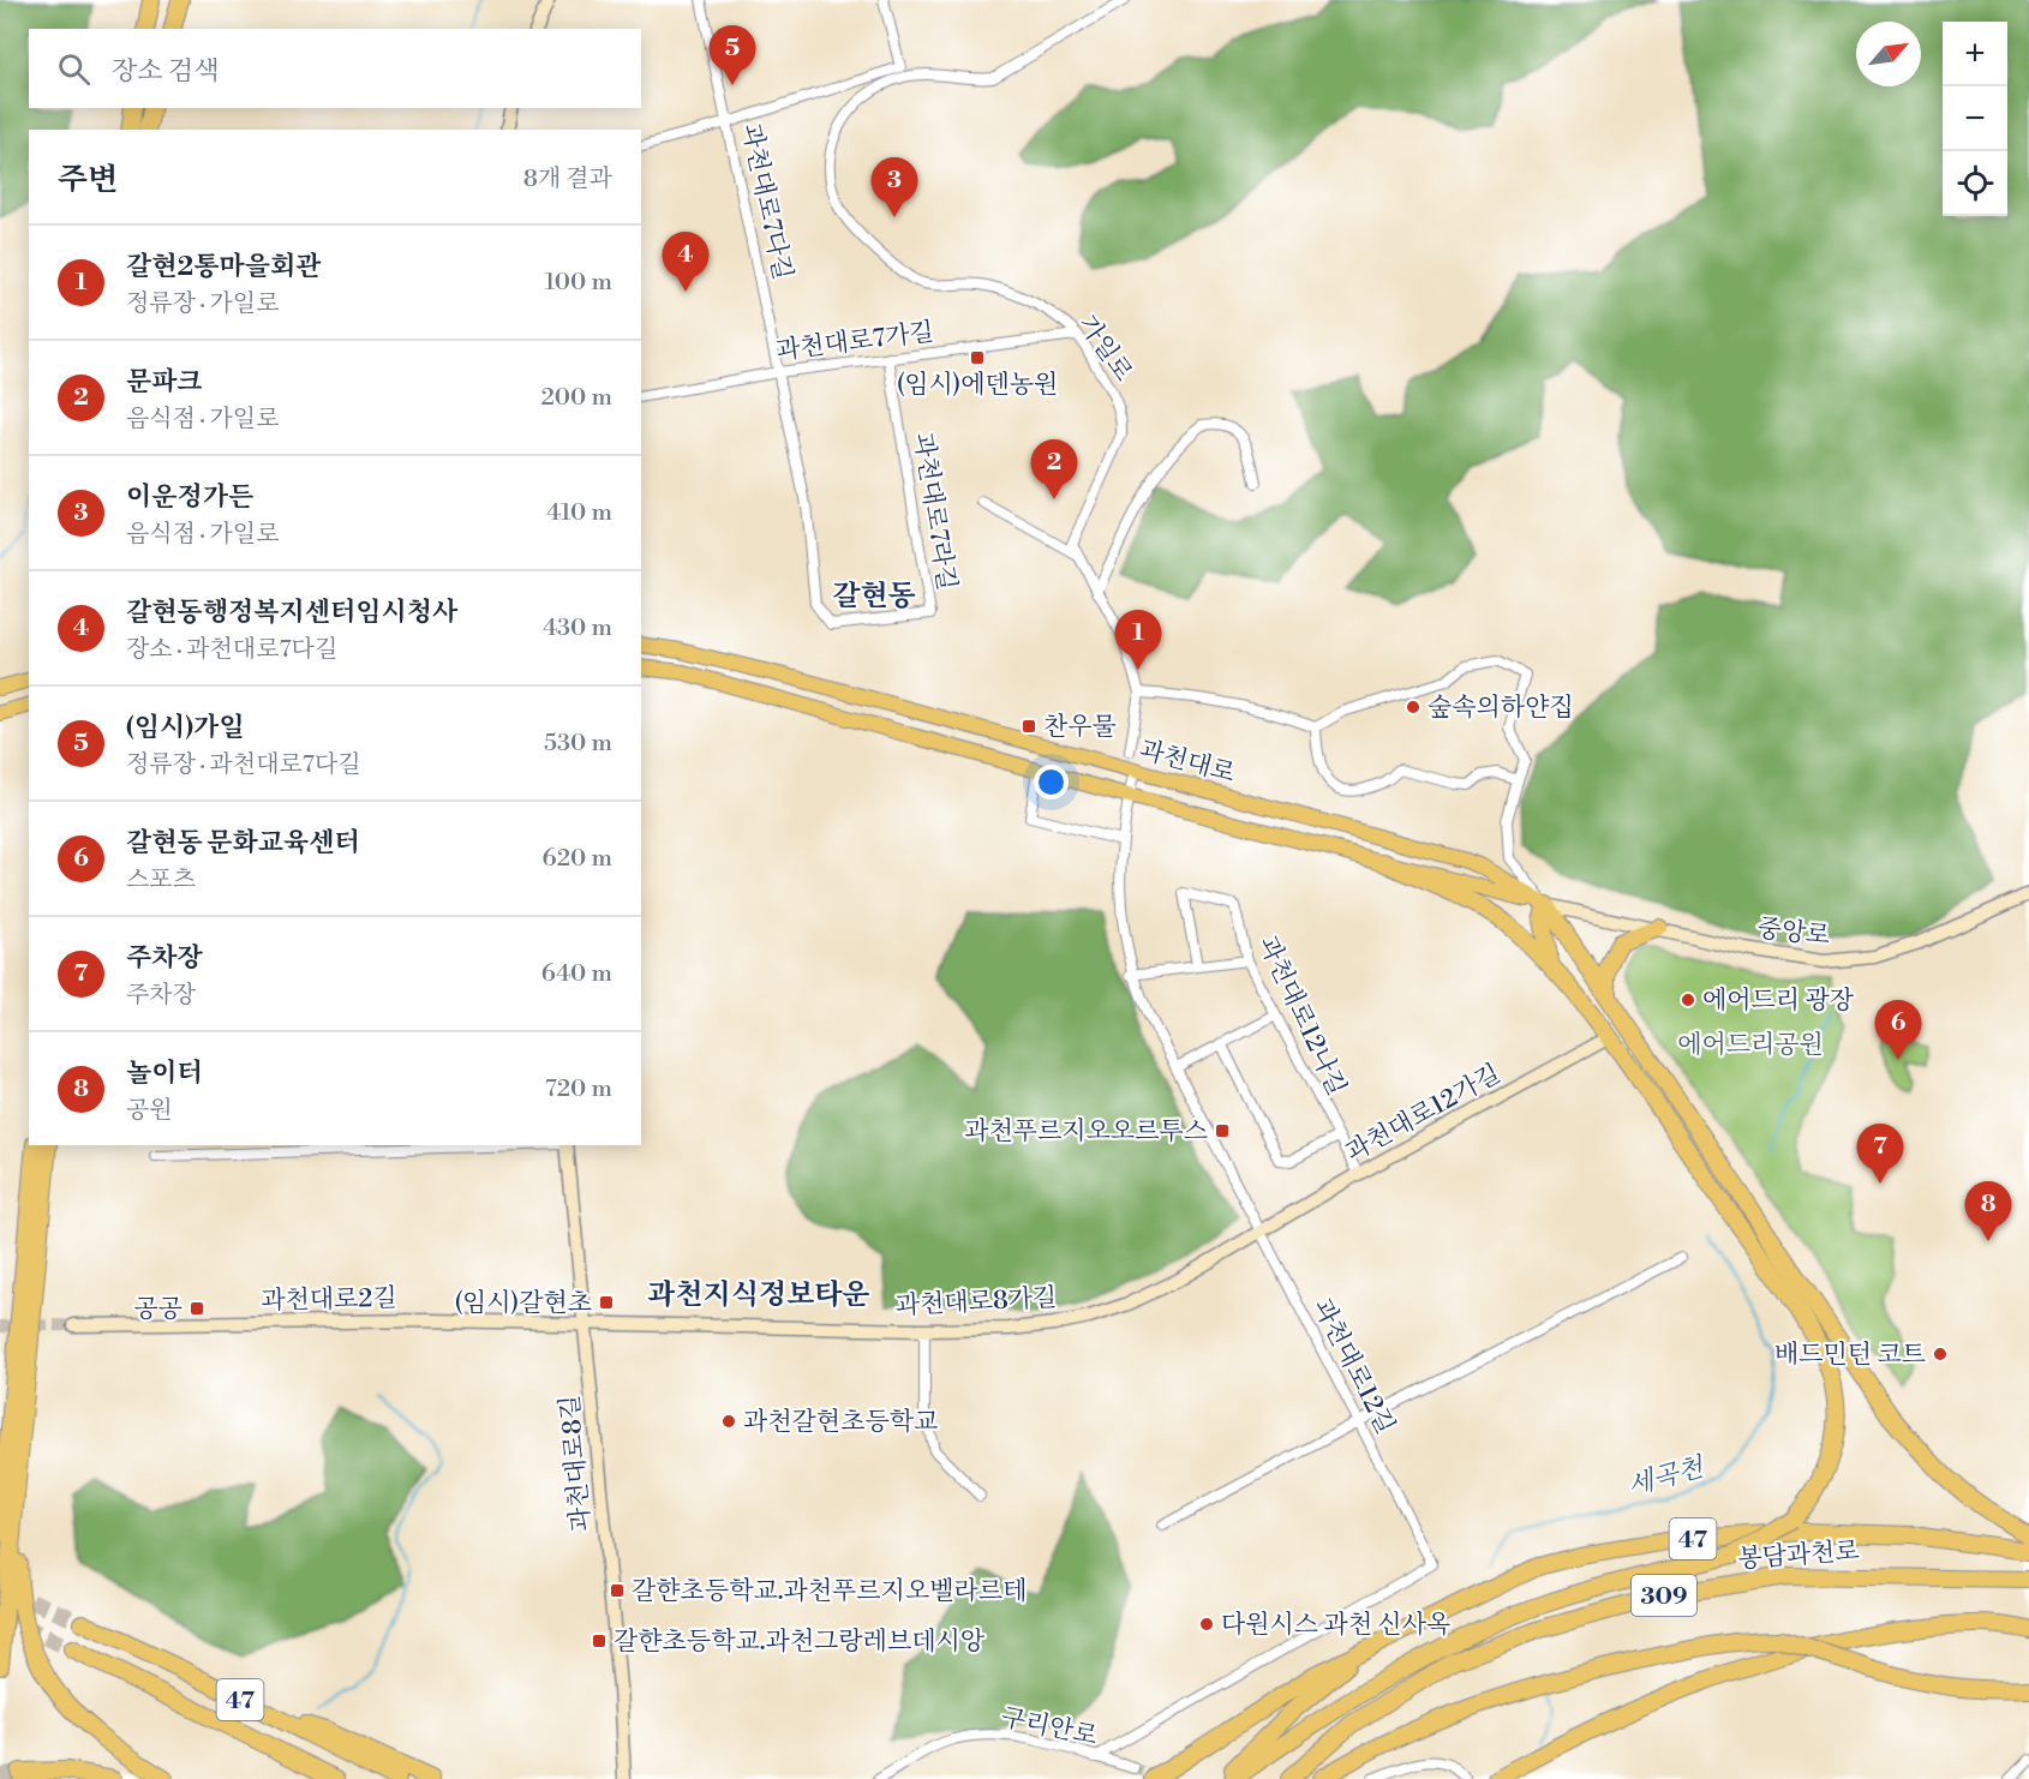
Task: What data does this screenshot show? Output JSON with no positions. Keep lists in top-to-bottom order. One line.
{"streets":{"highway":["47","봉담과천로","309"],"main road":["과천대로"],"street":["과천대로7다길","과천대로7가길","가일로","과천대로7라길","중앙로","과천대로12나길","과천대로12가길","과천대로2길","과천대로8가길","과천대로12길","과천대로8길","구리안로"]},"crossings":[["과천대로7다길","과천대로7가길"],["과천대로7다길","과천대로7라길"],["과천대로7가길","가일로"],["과천대로7가길","과천대로7라길"],["과천대로","중앙로"],["과천대로","과천대로12길"],["과천대로12나길","과천대로12가길"],["과천대로12가길","과천대로8가길"],["과천대로12가길","과천대로12길"],["과천대로2길","과천대로8가길"],["과천대로2길","과천대로8길"],["과천대로8가길","과천대로12길"],["과천대로8가길","과천대로8길"],["과천대로12길","구리안로"]],"districts":["갈현동","과천지식정보타운"],"water":["세곡천"],"parks":["에어드리공원"],"places":{"transit":["(임시)에덴농원","찬우물","과천푸르지오오르투스","(임시)갈현초","공공","갈햔초등학교.과천푸르지오벨라르테","갈햔초등학교.과천그랑레브데시앙"],"other":["숲속의하얀집","에어드리 광장","배드민턴 코트","과천갈현초등학교","다원시스 과천 신사옥"]},"north":"top right","page":{"map_buttons":["+","−"],"pins":["5","3","4","2","1","6","7","8"],"search":"장소 검색","heading":["주변","8개 결과"],"list":[{"mark":"1","name":"갈현2통마을회관","note":"정류장 · 가일로","value":"100 m"},{"mark":"2","name":"문파크","note":"음식점 · 가일로","value":"200 m"},{"mark":"3","name":"이운정가든","note":"음식점 · 가일로","value":"410 m"},{"mark":"4","name":"갈현동행정복지센터임시청사","note":"장소 · 과천대로7다길","value":"430 m"},{"mark":"5","name":"(임시)가일","note":"정류장 · 과천대로7다길","value":"530 m"},{"mark":"6","name":"갈현동 문화교육센터","note":"스포츠","value":"620 m"},{"mark":"7","name":"주차장","note":"주차장","value":"640 m"},{"mark":"8","name":"놀이터","note":"공원","value":"720 m"}]}}
